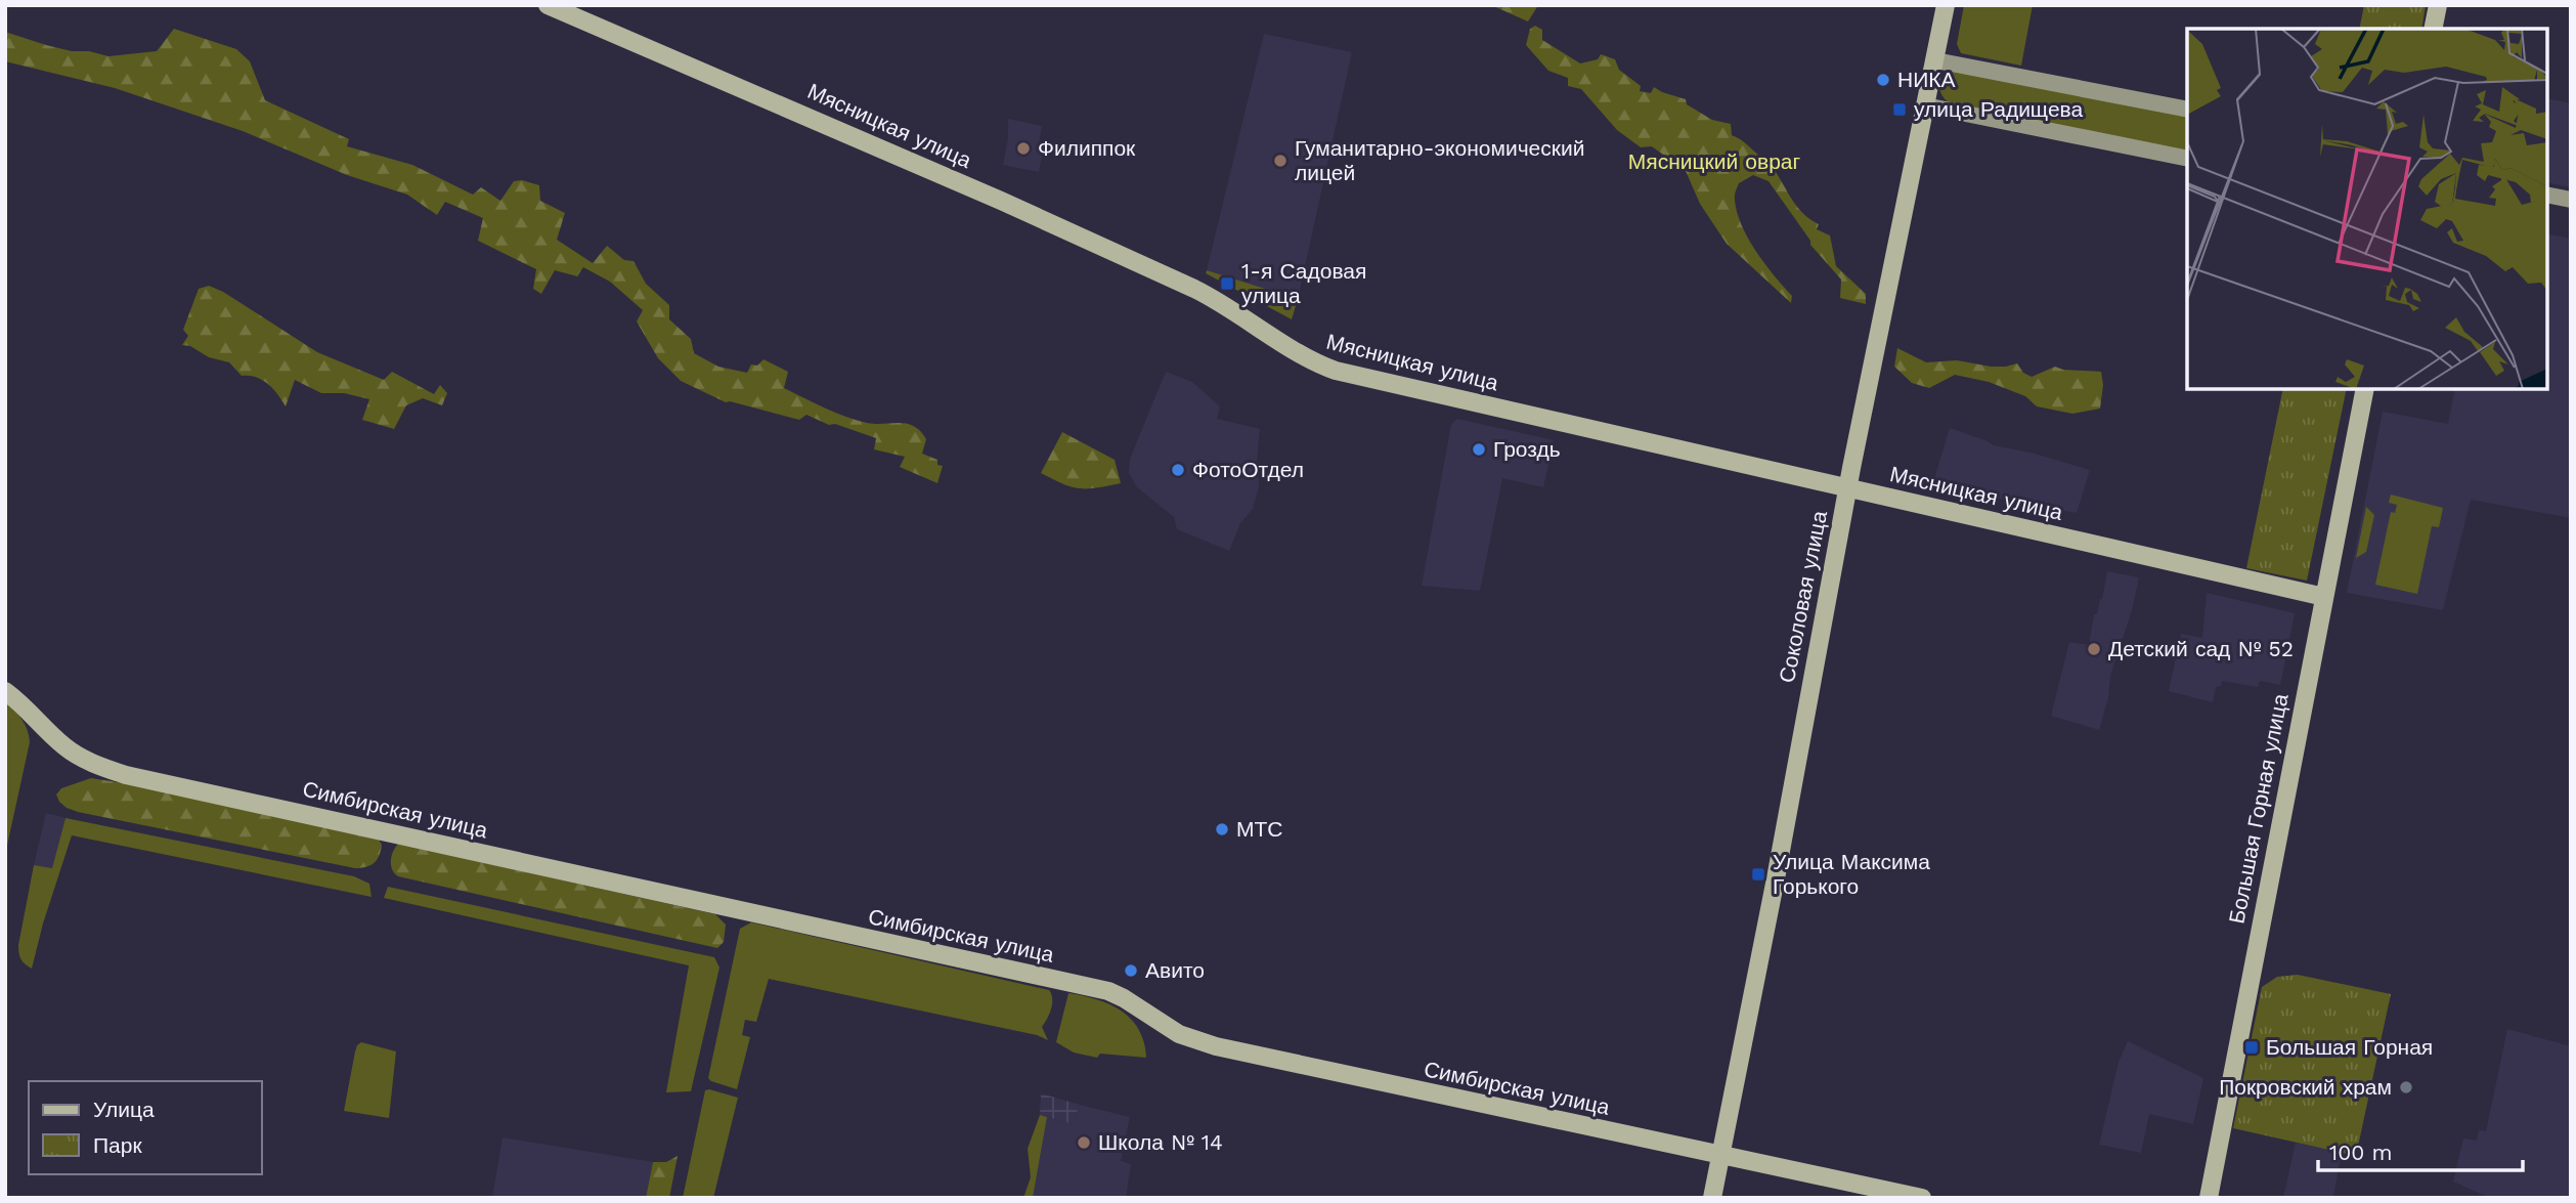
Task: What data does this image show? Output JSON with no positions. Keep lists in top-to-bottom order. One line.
{"streets":{"main road":["Мясницкая улица","Соколовая улица","Большая Горная улица","Симбирская улица"]},"crossings":[["Мясницкая улица","Соколовая улица"],["Мясницкая улица","Большая Горная улица"],["Соколовая улица","Симбирская улица"]],"parks":["Мясницкий овраг"],"places":{"other":["НИКА","Филиппок","Гуманитарно-экономический лицей","Гроздь","ФотоОтдел","Детский сад № 52","МТС","Авито","Покровский храм","Школа № 14"],"transit":["улица Радищева","1-я Садовая улица","Улица Максима Горького","Большая Горная"]},"legend":["Улица","Парк"],"scale_bar":"100 m"}
